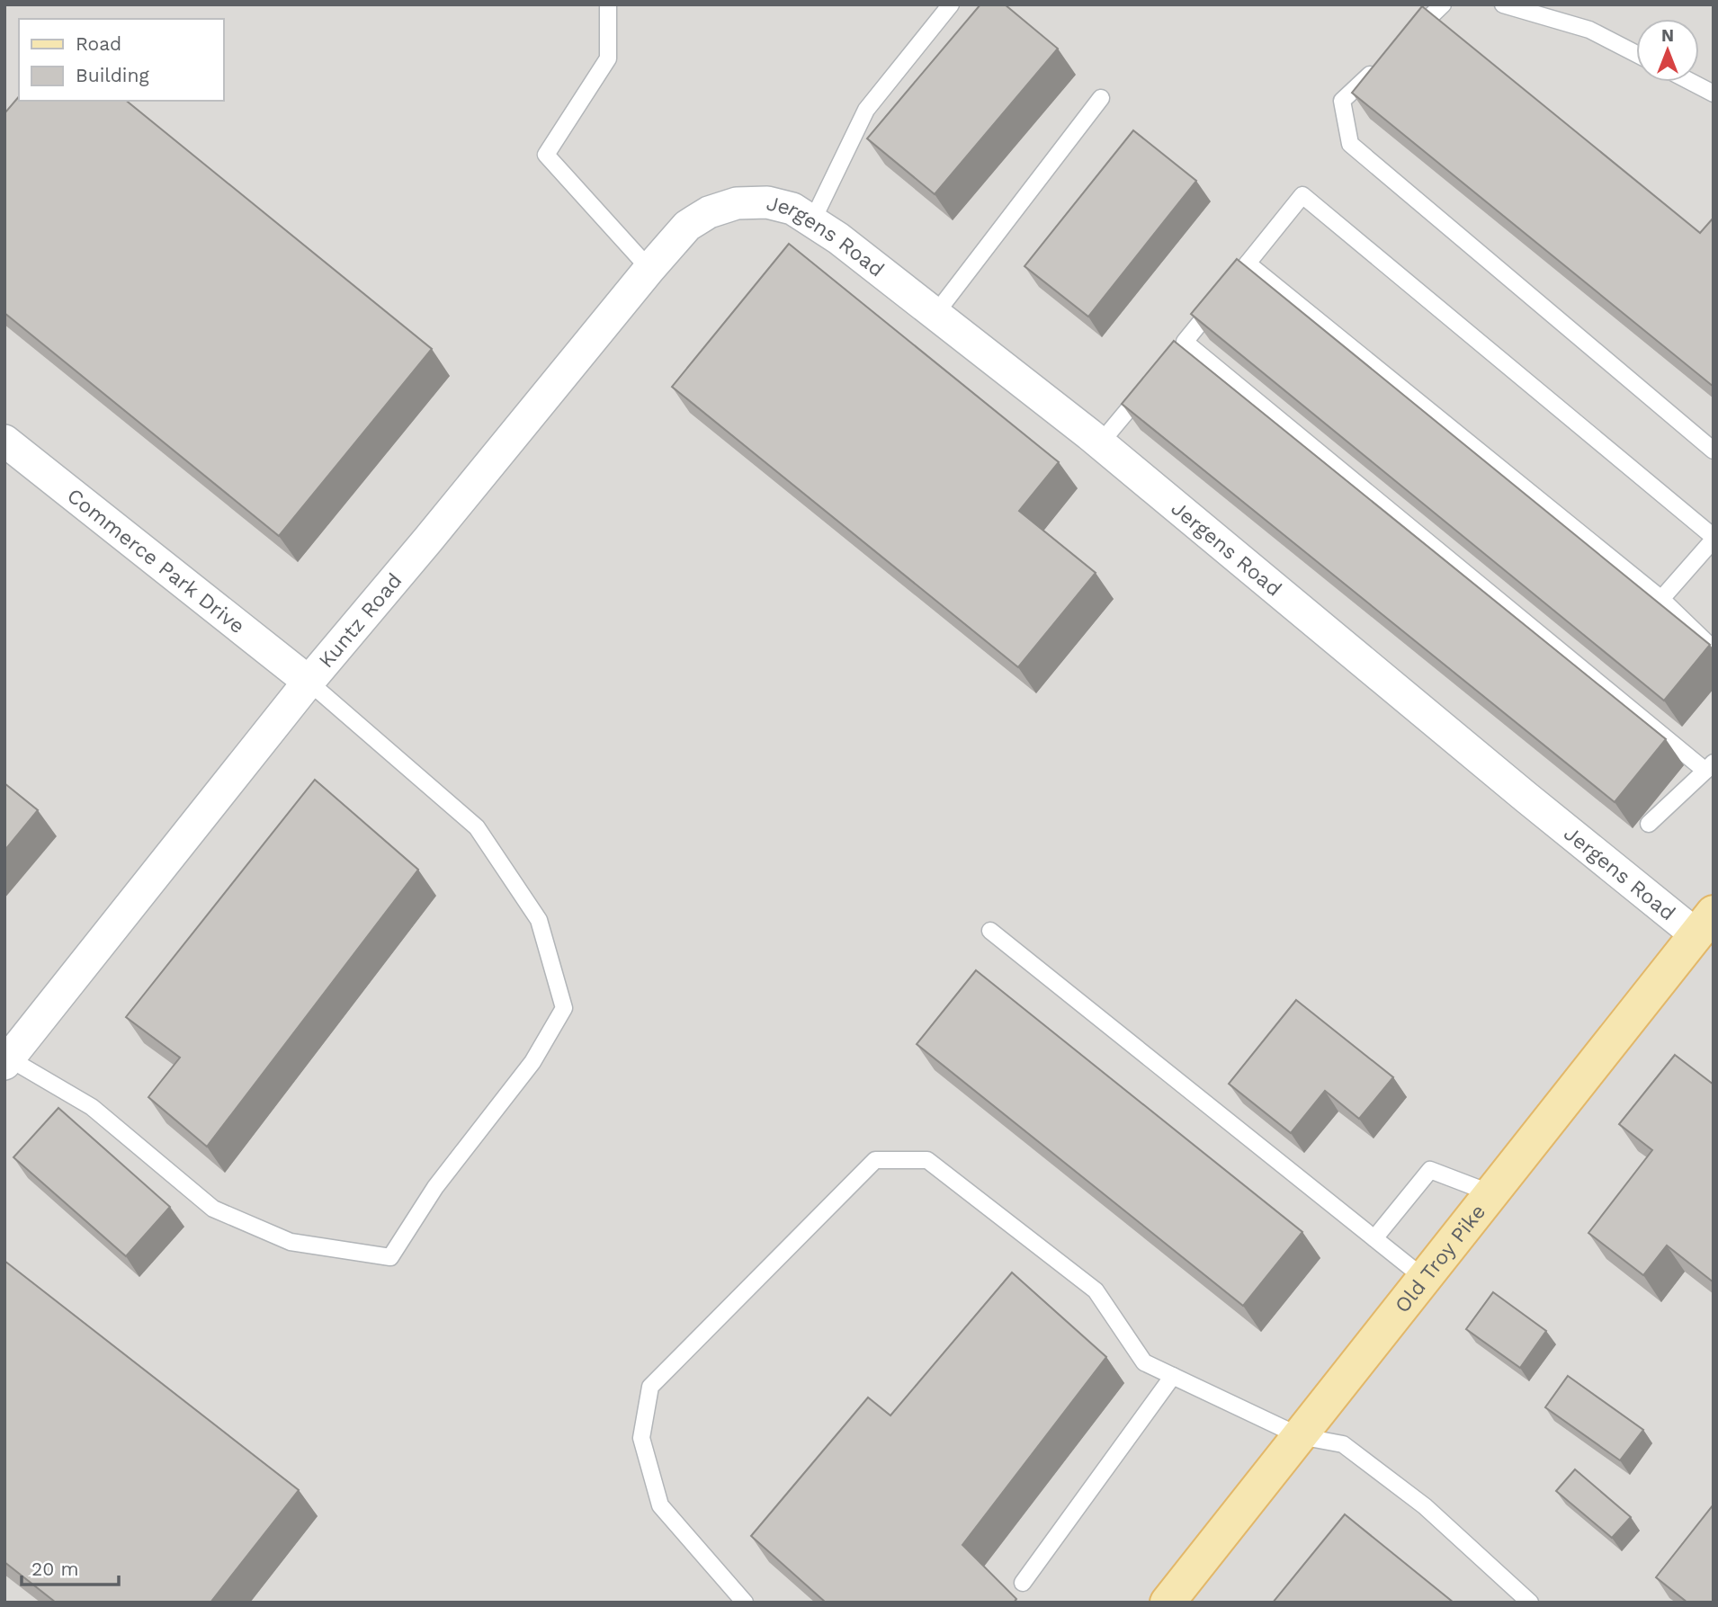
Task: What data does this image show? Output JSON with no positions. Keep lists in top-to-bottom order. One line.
{"streets":{"main road":["Old Troy Pike"],"street":["Jergens Road","Commerce Park Drive","Kuntz Road"]},"crossings":[["Jergens Road","Kuntz Road"],["Jergens Road","Old Troy Pike"],["Commerce Park Drive","Kuntz Road"]],"legend":["Road","Building"],"scale_bar":"20 m","north":"top"}
